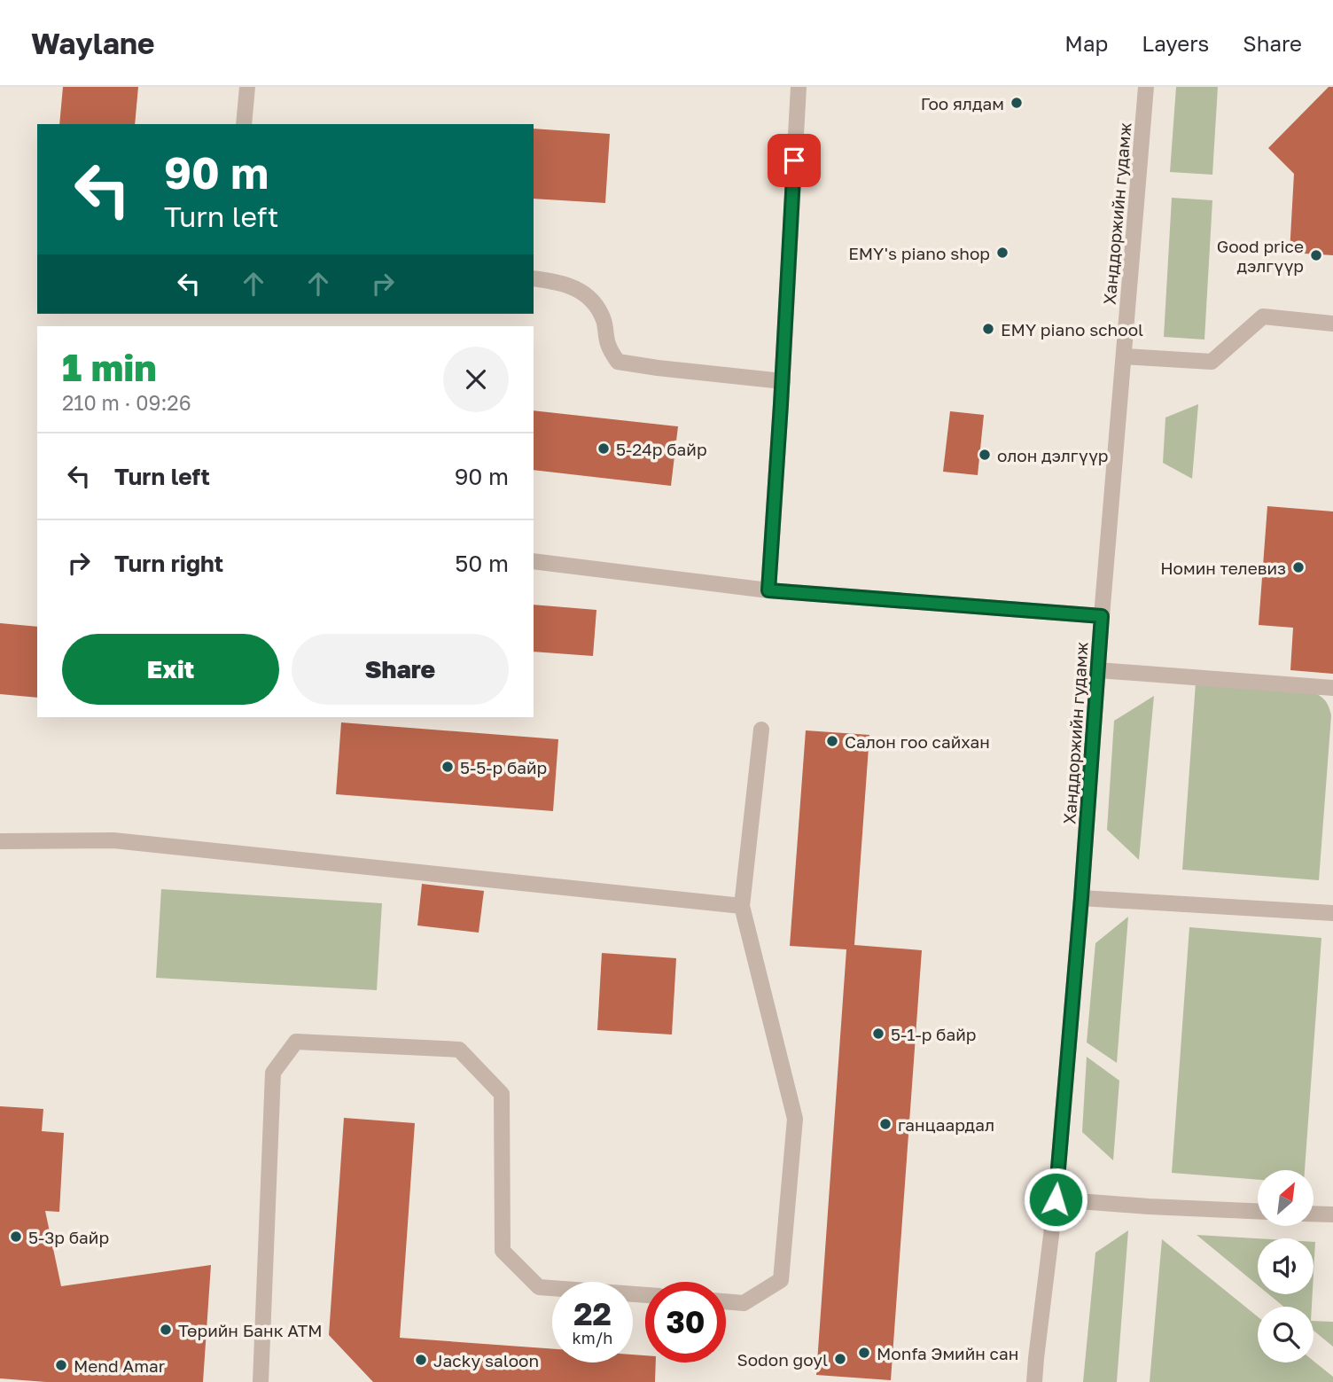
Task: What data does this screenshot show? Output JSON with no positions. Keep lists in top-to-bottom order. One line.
{"streets":{"street":["Ханддоржийн гудамж"]},"places":["Гоо ялдам","EMY's piano shop","Good price дэлгүүр","EMY piano school","5-24р байр","олон дэлгүүр","Номин телевиз","Салон гоо сайхан","5-5-р байр","5-1-р байр","ганцаардал","5-3р байр","Төрийн Банк АТМ","Monfa Эмийн сан","Sodon goyl","Jacky saloon","Mend Amar"],"north":"top right","page":{"header":"Waylane","nav":["Map","Layers","Share"],"turn":["90 m","Turn left"],"heading":["1 min","210 m · 09:26"],"list":[{"name":"Turn left","value":"90 m"},{"name":"Turn right","value":"50 m"}],"buttons":["Exit","Share"],"speed":"22 km/h","limit":"30"}}
